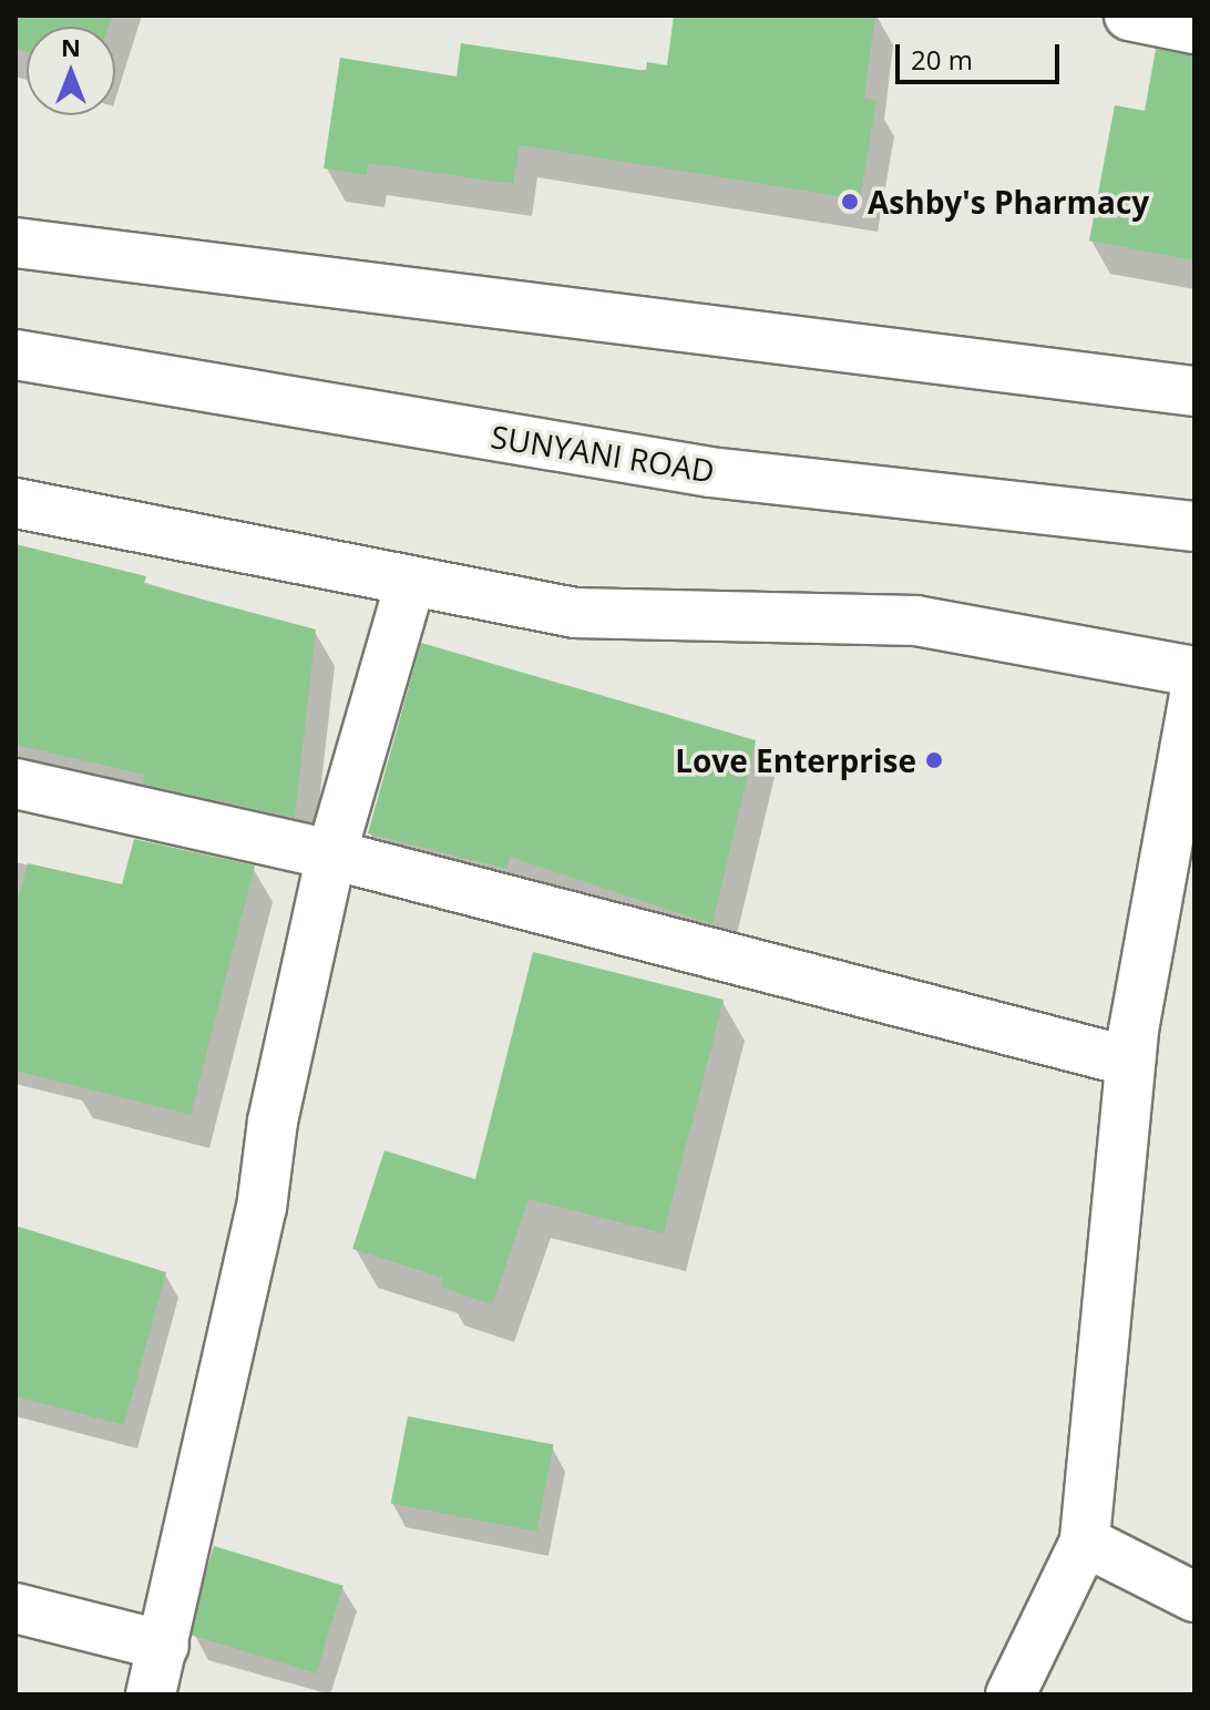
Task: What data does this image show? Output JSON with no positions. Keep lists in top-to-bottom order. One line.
{"streets":{"street":["SUNYANI ROAD"]},"places":["Ashby's Pharmacy","Love Enterprise"],"scale_bar":"20 m","north":"top"}
